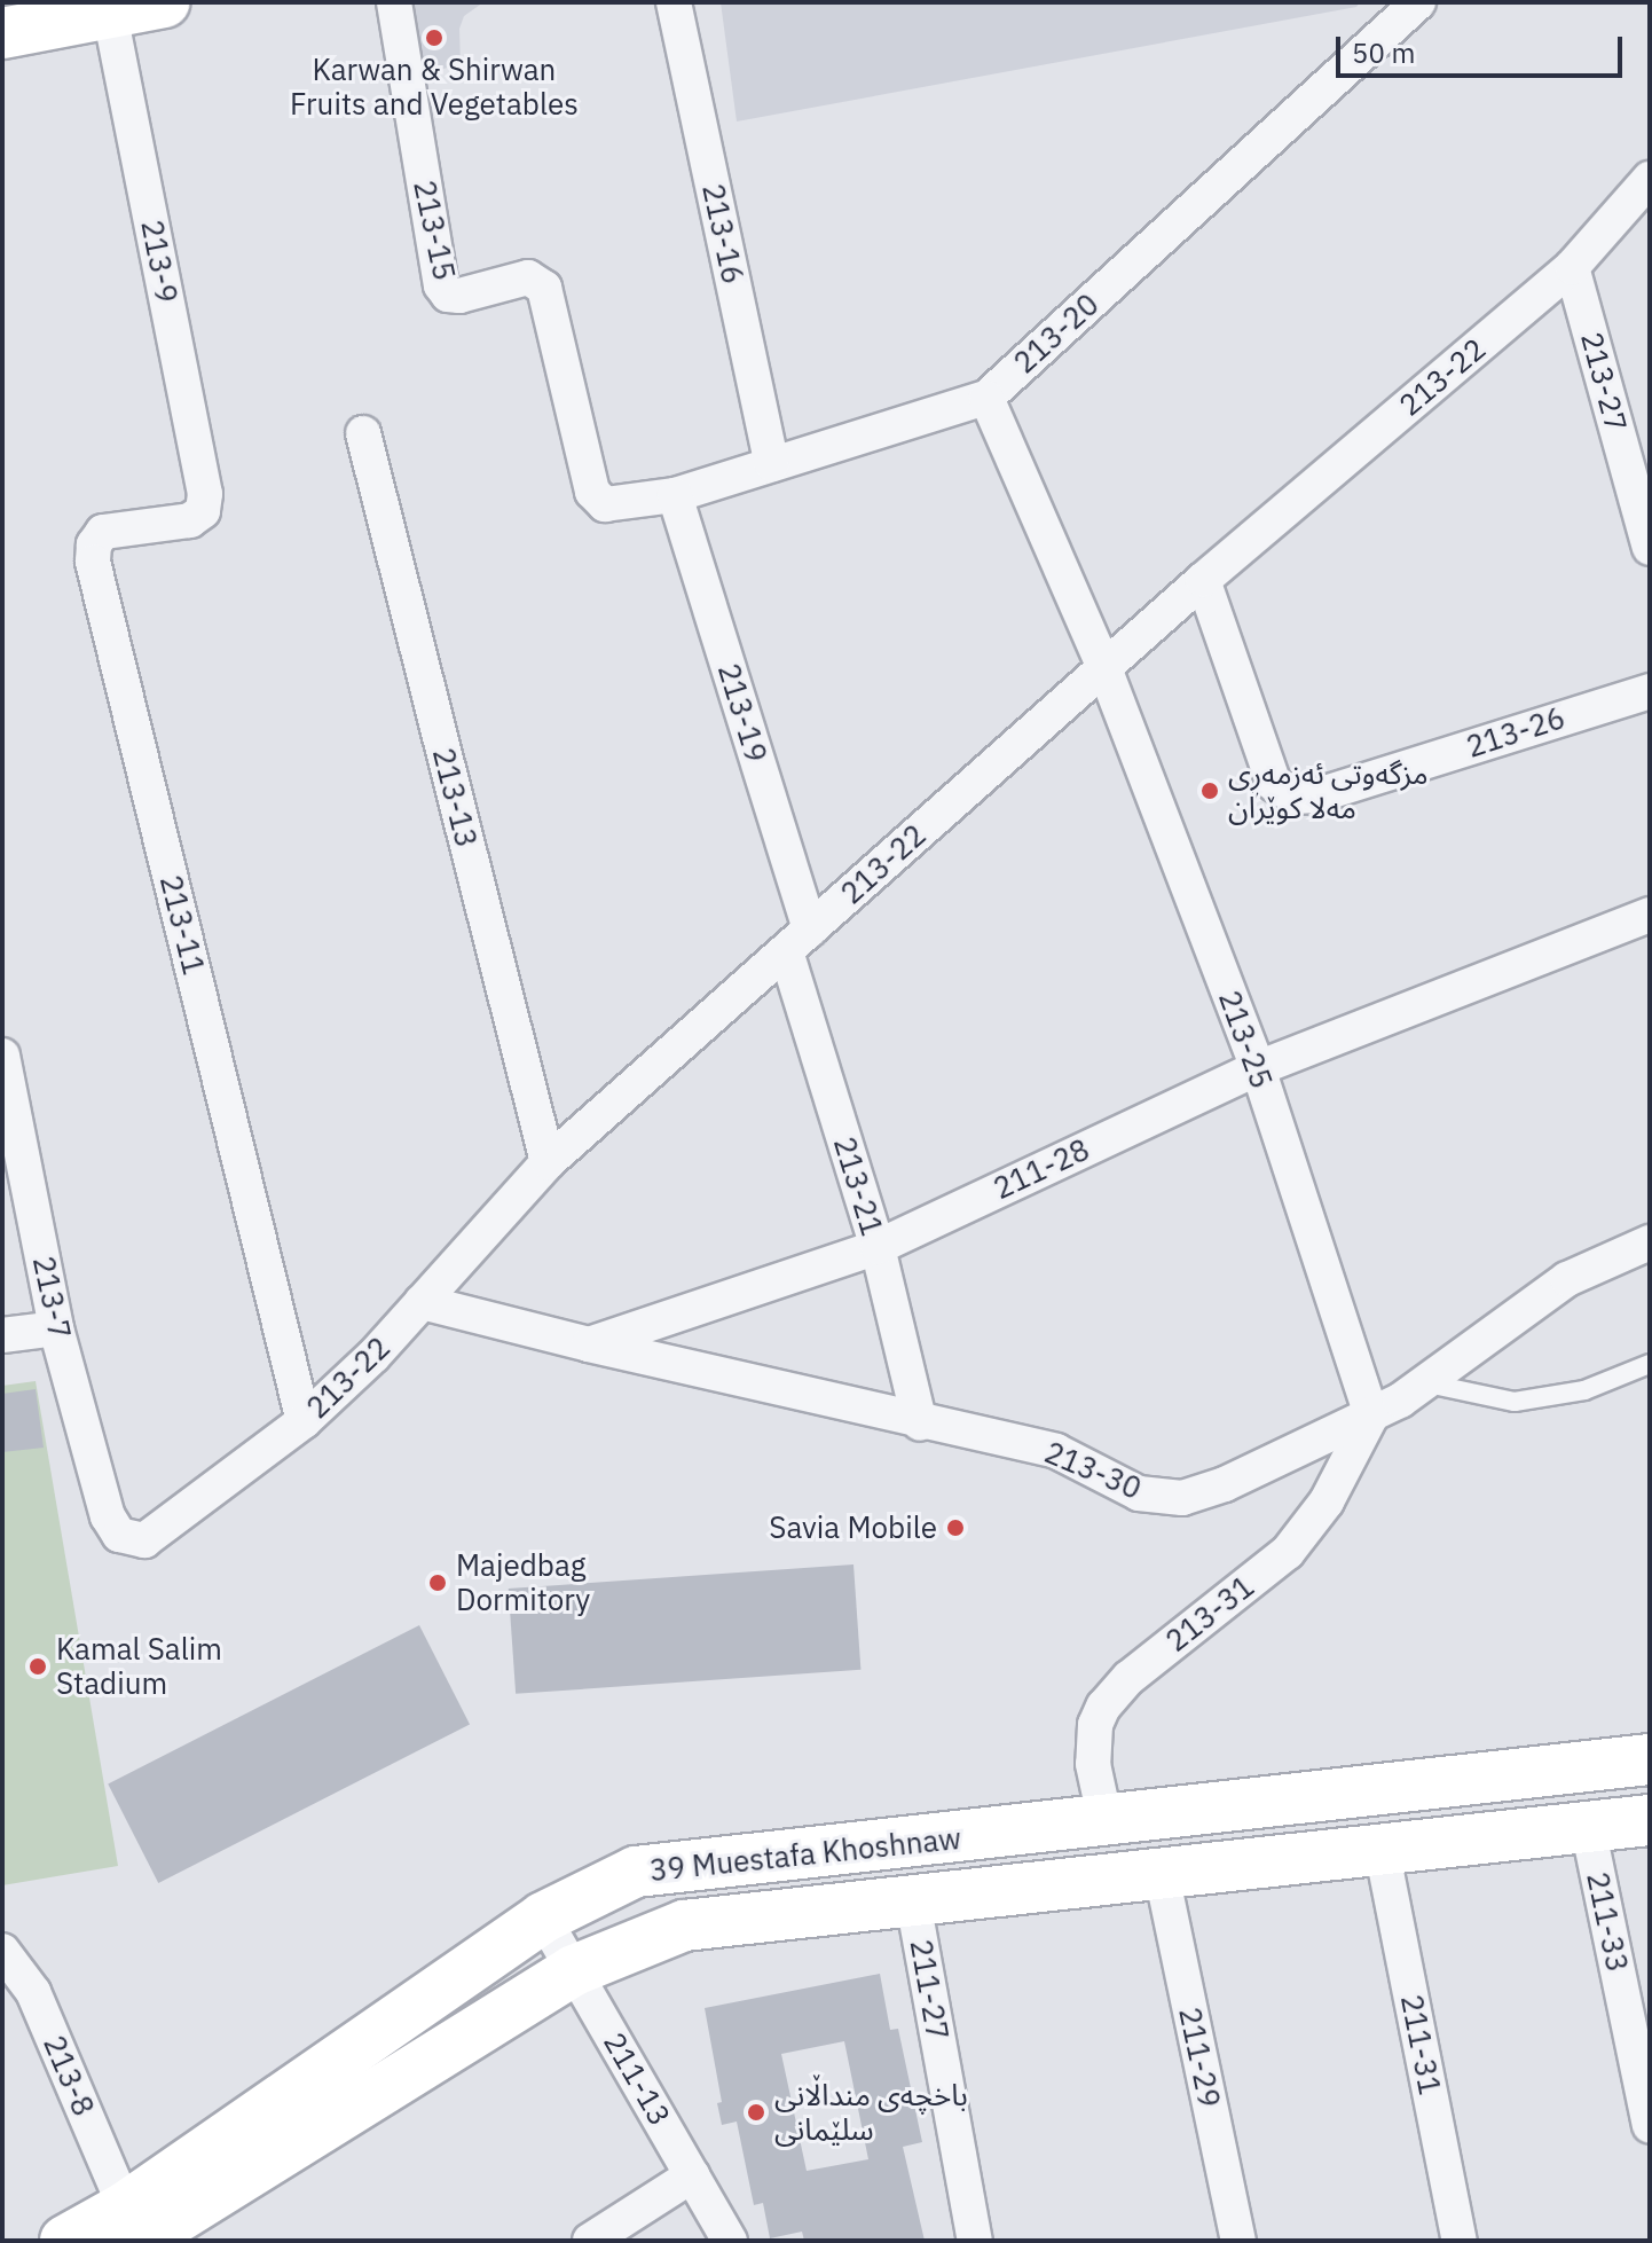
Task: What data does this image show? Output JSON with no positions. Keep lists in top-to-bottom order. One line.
{"streets":{"main road":["39 Muestafa Khoshnaw"],"street":["213-15","213-16","213-9","213-20","213-22","213-27","213-19","213-26","213-13","213-11","213-25","211-28","213-21","213-7","213-30","213-31","211-33","211-27","211-31","211-29","213-8","211-13"]},"crossings":[["213-15","213-20"],["213-16","213-20"],["213-9","213-11"],["213-20","213-19"],["213-20","213-25"],["213-22","213-27"],["213-22","213-19"],["213-22","213-26"],["213-22","213-13"],["213-22","213-11"],["213-22","213-25"],["213-22","213-21"],["213-22","213-7"],["213-19","213-21"],["213-25","211-28"],["213-25","213-30"],["213-25","213-31"],["211-28","213-21"],["211-28","213-30"],["213-21","213-30"],["213-30","213-31"],["213-31","39 Muestafa Khoshnaw"],["39 Muestafa Khoshnaw","211-33"],["39 Muestafa Khoshnaw","211-27"],["39 Muestafa Khoshnaw","211-31"],["39 Muestafa Khoshnaw","211-29"],["39 Muestafa Khoshnaw","213-8"],["39 Muestafa Khoshnaw","211-13"]],"places":["Karwan & Shirwan Fruits and Vegetables","مزگەوتی ئەزمەڕی مەلا کوێران","Savia Mobile","Majedbag Dormitory","Kamal Salim Stadium","باخچەی منداڵانی سلێمانی"],"scale_bar":"50 m"}
